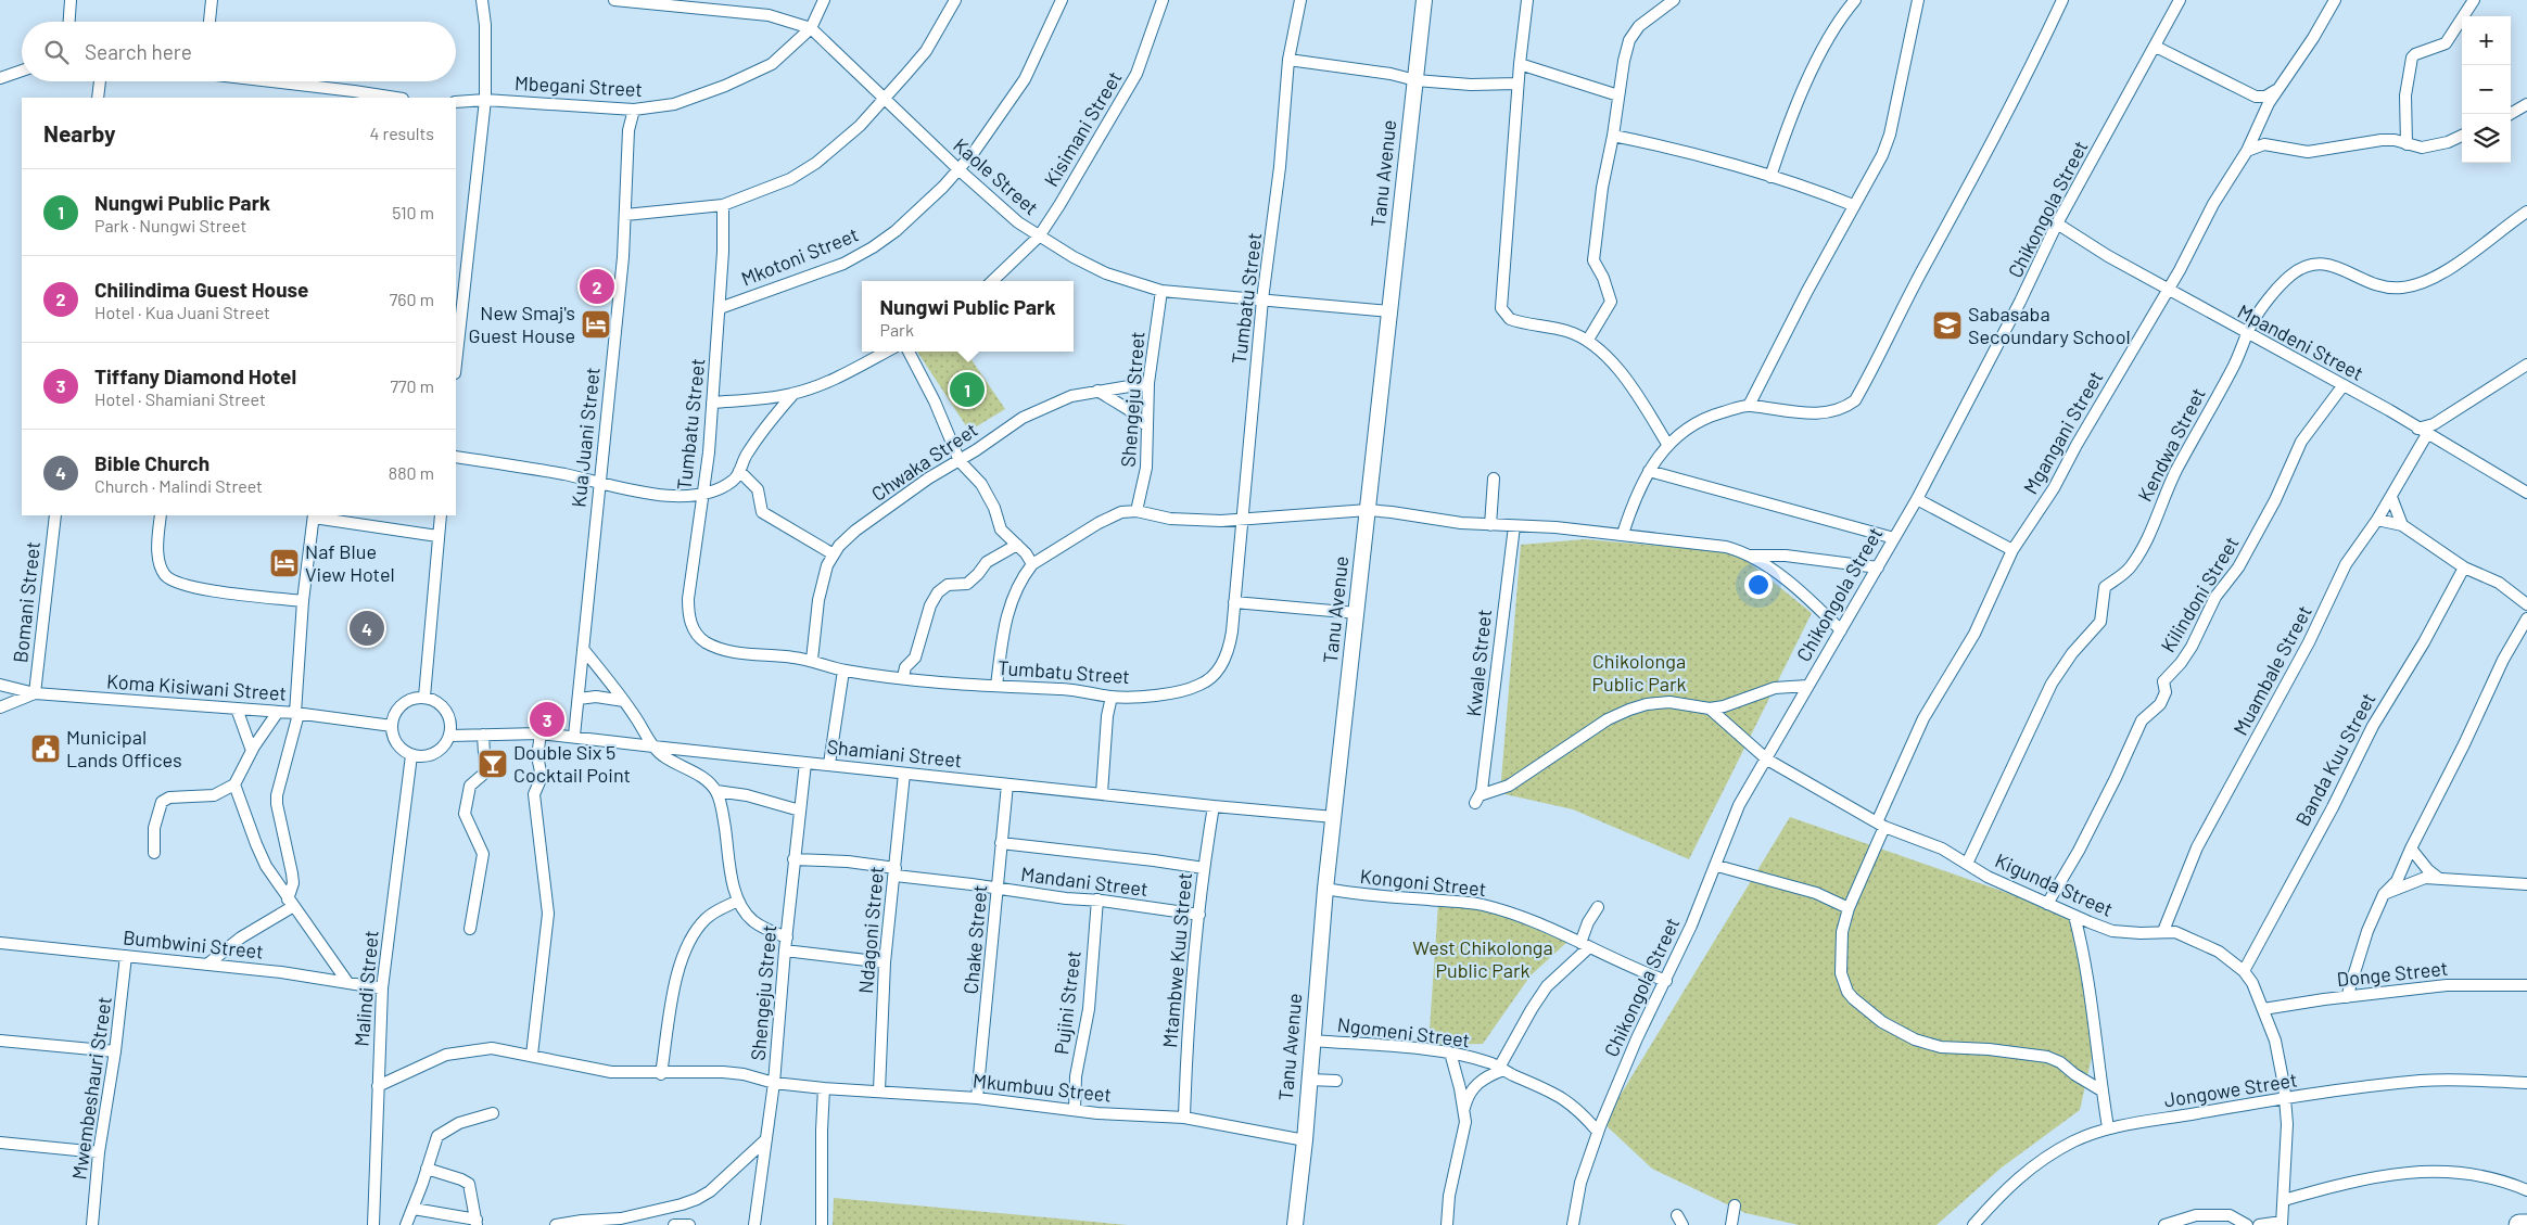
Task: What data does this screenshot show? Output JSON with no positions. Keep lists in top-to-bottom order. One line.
{"streets":{"street":["Mbegani Street","Kisimani Street","Tanu Avenue","Kaole Street","Chikongola Street","Mkotoni Street","Tumbatu Street","Mpandeni Street","Shengeju Street","Mgangani Street","Kua Juani Street","Kendwa Street","Chwaka Street","Kilindoni Street","Bomani Street","Kwale Street","Muambale Street","Koma Kisiwani Street","Shamiani Street","Banda Kuu Street","Mandani Street","Kongoni Street","Kigunda Street","Ndagoni Street","Chake Street","Bumbwini Street","Mtambwe Kuu Street","Donge Street","Malindi Street","Pujini Street","Ngomeni Street","Mwembeshauri Street","Mkumbuu Street","Jongowe Street"]},"crossings":[["Mbegani Street","Kaole Street"],["Mbegani Street","Kua Juani Street"],["Kisimani Street","Kaole Street"],["Tanu Avenue","Kaole Street"],["Tanu Avenue","Shamiani Street"],["Tanu Avenue","Kongoni Street"],["Tanu Avenue","Ngomeni Street"],["Tanu Avenue","Mkumbuu Street"],["Kaole Street","Mkotoni Street"],["Kaole Street","Tumbatu Street"],["Kaole Street","Shengeju Street"],["Chikongola Street","Mpandeni Street"],["Chikongola Street","Kongoni Street"],["Chikongola Street","Kigunda Street"],["Chikongola Street","Ngomeni Street"],["Mkotoni Street","Tumbatu Street"],["Tumbatu Street","Chwaka Street"],["Mpandeni Street","Mgangani Street"],["Mpandeni Street","Kendwa Street"],["Mpandeni Street","Kilindoni Street"],["Mpandeni Street","Muambale Street"],["Shengeju Street","Chwaka Street"],["Shengeju Street","Shamiani Street"],["Shengeju Street","Mandani Street"],["Shengeju Street","Mkumbuu Street"],["Mgangani Street","Kigunda Street"],["Kua Juani Street","Shamiani Street"],["Kendwa Street","Kigunda Street"],["Kilindoni Street","Kigunda Street"],["Bomani Street","Koma Kisiwani Street"],["Kwale Street","Kigunda Street"],["Muambale Street","Kigunda Street"],["Koma Kisiwani Street","Shamiani Street"],["Koma Kisiwani Street","Malindi Street"],["Shamiani Street","Ndagoni Street"],["Shamiani Street","Chake Street"],["Shamiani Street","Mtambwe Kuu Street"],["Shamiani Street","Malindi Street"],["Banda Kuu Street","Kigunda Street"],["Mandani Street","Ndagoni Street"],["Mandani Street","Chake Street"],["Mandani Street","Mtambwe Kuu Street"],["Mandani Street","Pujini Street"],["Kigunda Street","Donge Street"],["Kigunda Street","Jongowe Street"],["Ndagoni Street","Mkumbuu Street"],["Chake Street","Mkumbuu Street"],["Bumbwini Street","Malindi Street"],["Bumbwini Street","Mwembeshauri Street"],["Mtambwe Kuu Street","Mkumbuu Street"],["Malindi Street","Mkumbuu Street"],["Pujini Street","Mkumbuu Street"]],"parks":["Chikolonga Public Park","West Chikolonga Public Park"],"places":{"hotel":["New Smaj's Guest House","Naf Blue View Hotel"],"school or university":["Sabasaba Secoundary School"],"public building":["Municipal Lands Offices"],"bar":["Double Six 5 Cocktail Point"]},"page":{"map_buttons":["+","−"],"search":"Search here","heading":["Nearby","4 results"],"list":[{"mark":"1","name":"Nungwi Public Park","note":"Park · Nungwi Street","value":"510 m"},{"mark":"2","name":"Chilindima Guest House","note":"Hotel · Kua Juani Street","value":"760 m"},{"mark":"3","name":"Tiffany Diamond Hotel","note":"Hotel · Shamiani Street","value":"770 m"},{"mark":"4","name":"Bible Church","note":"Church · Malindi Street","value":"880 m"}],"pins":["2","1","4","3"],"popup":["Nungwi Public Park","Park"]}}
